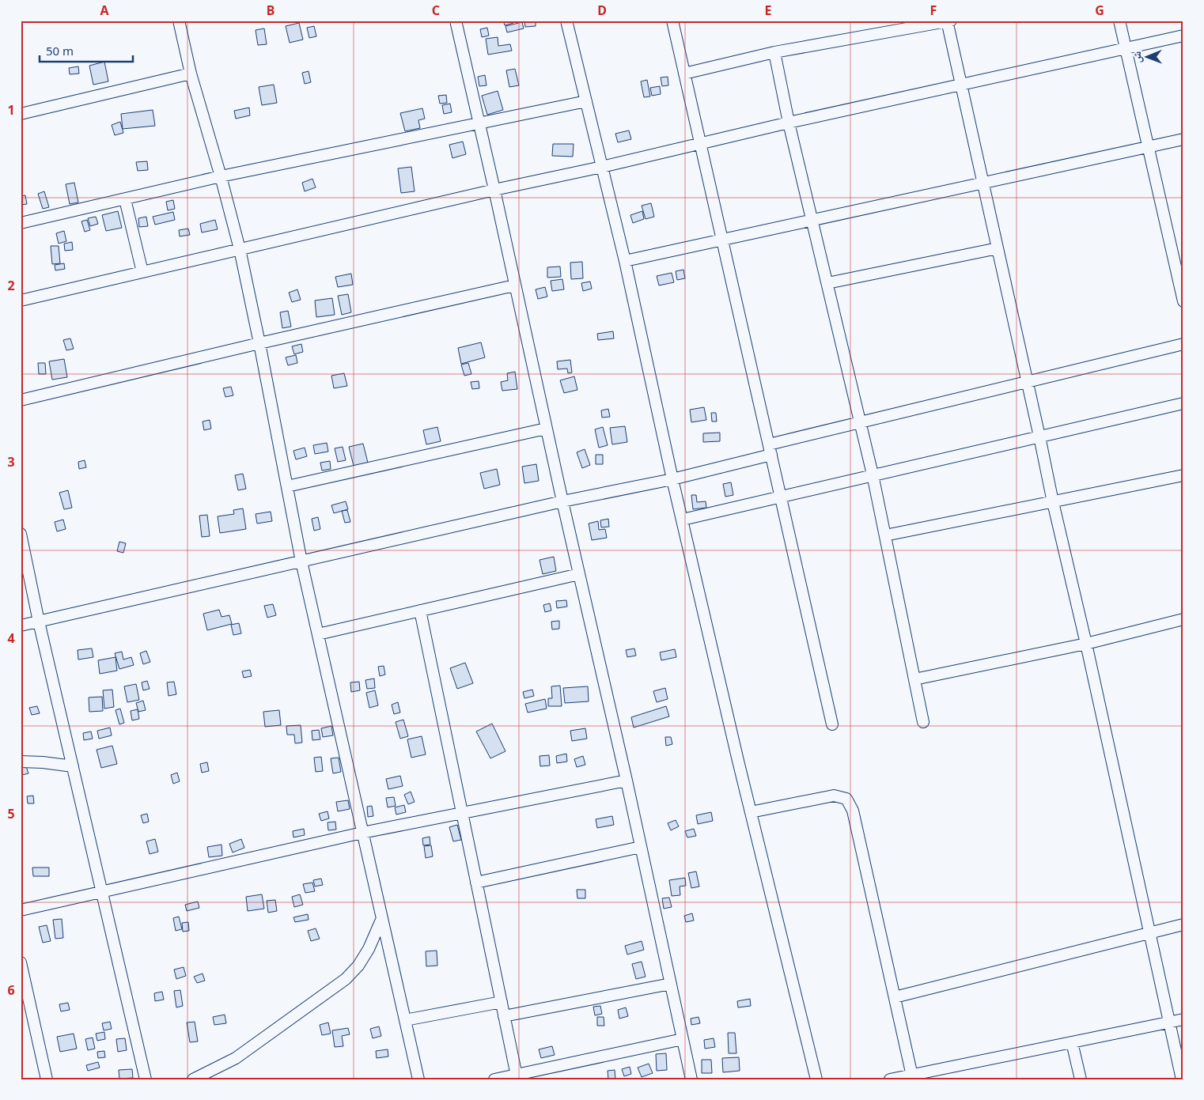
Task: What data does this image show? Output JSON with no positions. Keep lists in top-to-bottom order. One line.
{"scale_bar":"50 m","north":"left","grid":{"columns":["A","B","C","D","E","F","G"],"rows":["1","2","3","4","5","6"]}}
